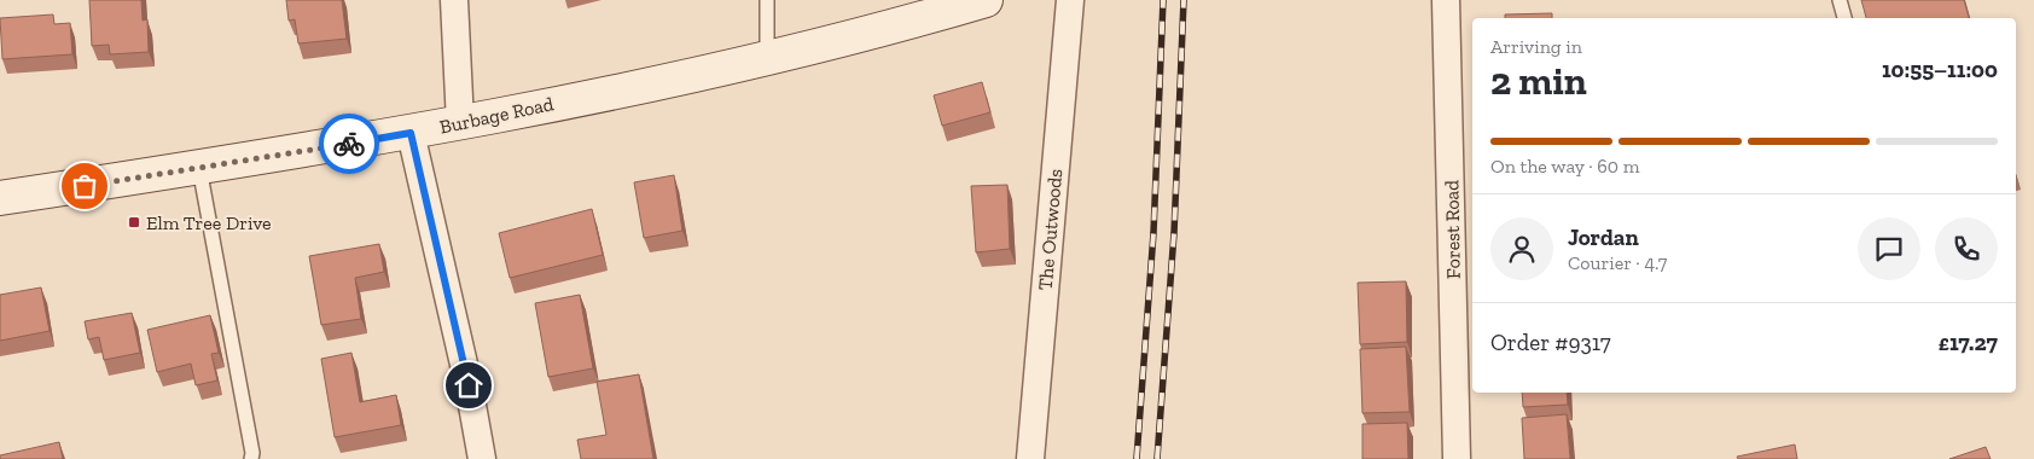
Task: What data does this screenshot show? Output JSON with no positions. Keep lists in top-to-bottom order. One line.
{"streets":{"main road":["Burbage Road"],"street":["The Outwoods","Forest Road"]},"places":{"transit":["Elm Tree Drive"]},"page":{"heading":["2 min","Arriving in","10:55–11:00"],"panel":["Jordan","Courier · 4.7","Order #9317","£17.27"],"bar":"On the way · 60 m"}}
